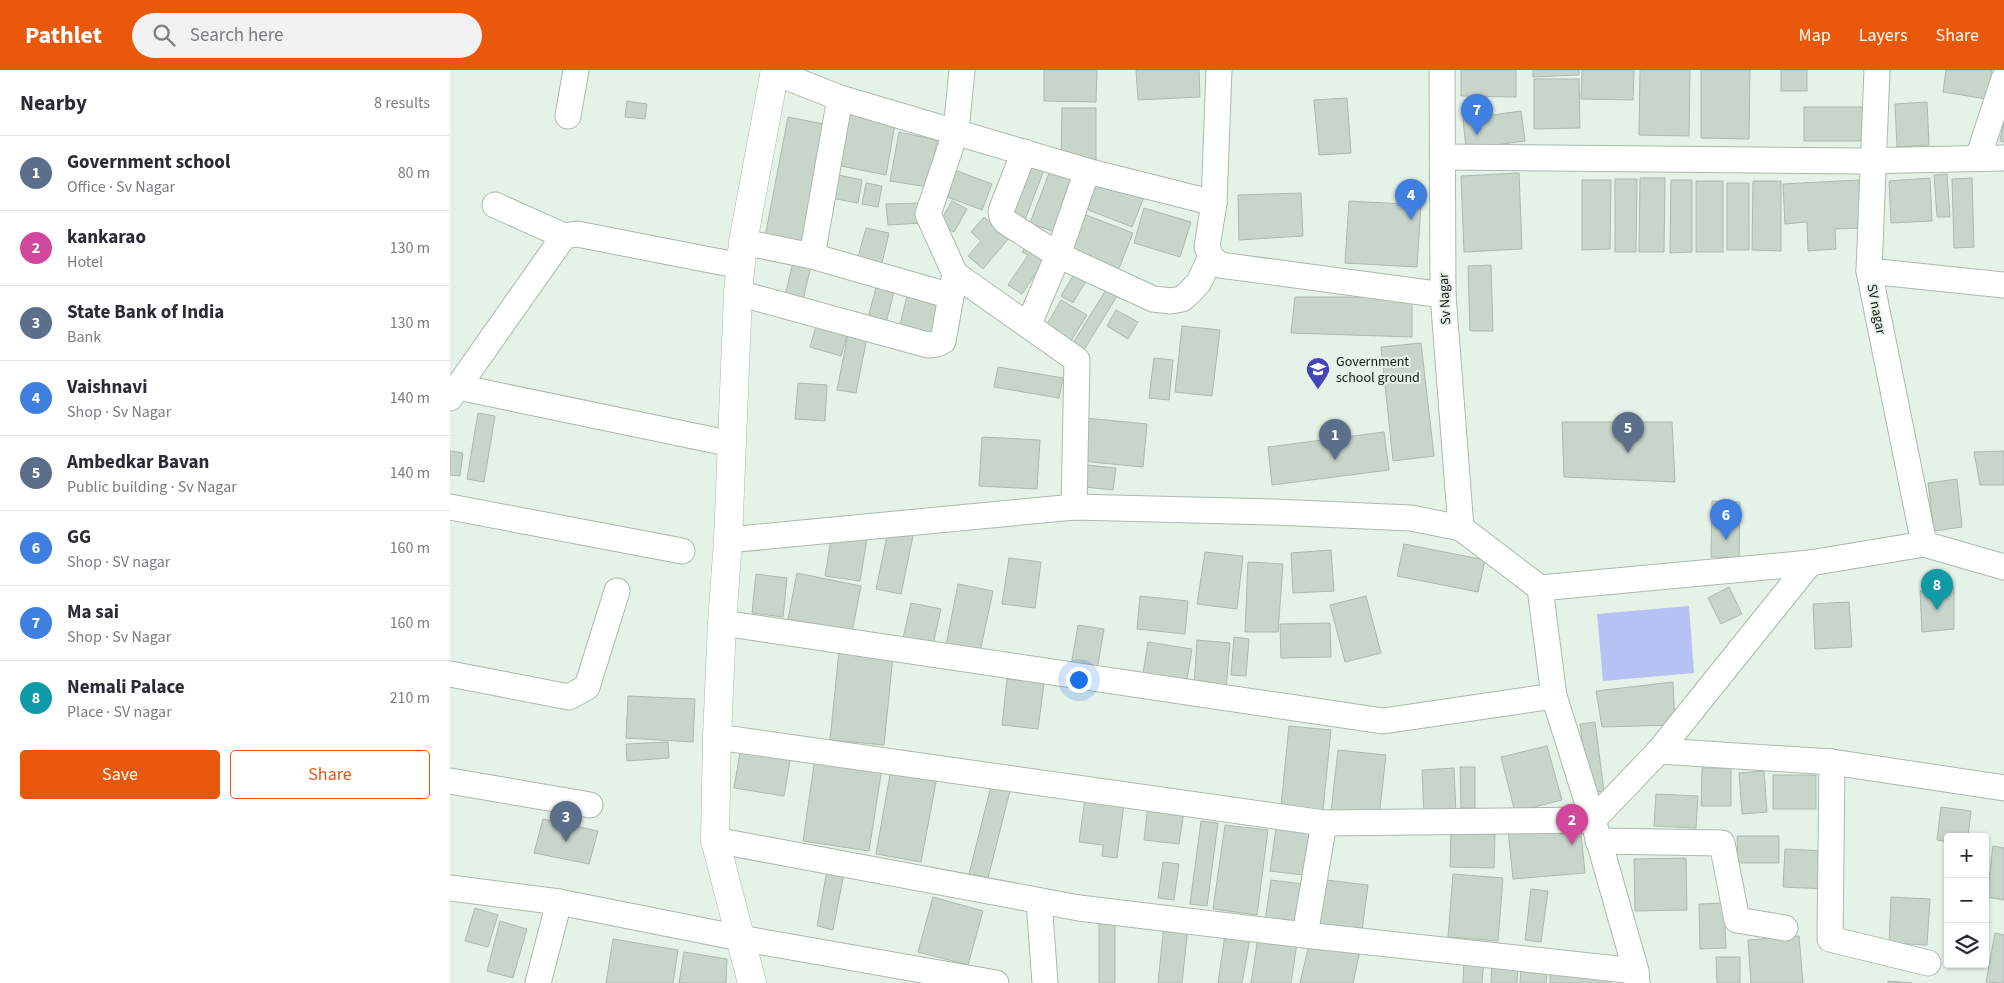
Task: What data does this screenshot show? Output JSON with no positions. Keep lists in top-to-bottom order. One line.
{"streets":{"street":["Sv Nagar","SV nagar"]},"places":{"school or university":["Government school ground"]},"page":{"header":"Pathlet","search":"Search here","nav":["Map","Layers","Share"],"heading":["Nearby","8 results"],"pins":["7","4","5","1","6","8","3","2"],"list":[{"mark":"1","name":"Government school","note":"Office · Sv Nagar","value":"80 m"},{"mark":"2","name":"kankarao","note":"Hotel","value":"130 m"},{"mark":"3","name":"State Bank of India","note":"Bank","value":"130 m"},{"mark":"4","name":"Vaishnavi","note":"Shop · Sv Nagar","value":"140 m"},{"mark":"5","name":"Ambedkar Bavan","note":"Public building · Sv Nagar","value":"140 m"},{"mark":"6","name":"GG","note":"Shop · SV nagar","value":"160 m"},{"mark":"7","name":"Ma sai","note":"Shop · Sv Nagar","value":"160 m"},{"mark":"8","name":"Nemali Palace","note":"Place · SV nagar","value":"210 m"}],"buttons":["Save","Share"],"map_buttons":["+","−"]}}
